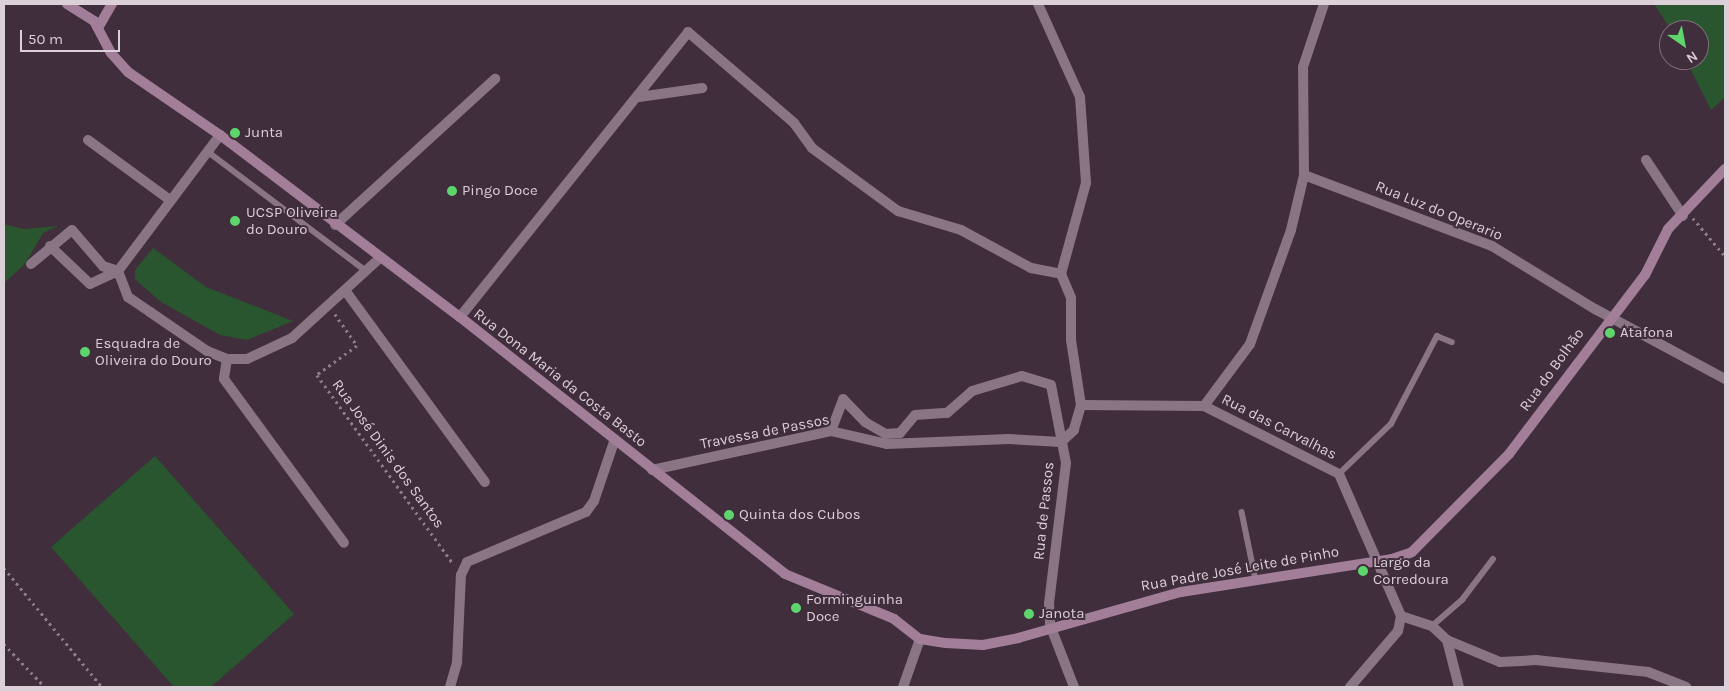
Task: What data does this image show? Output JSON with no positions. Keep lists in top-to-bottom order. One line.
{"streets":{"street":["Rua Luz do Operario","Rua do Bolhão","Rua Dona Maria da Costa Basto","Rua das Carvalhas","Travessa de Passos","Rua de Passos","Rua Padre José Leite de Pinho"],"path":["Rua José Dinis dos Santos"]},"crossings":[["Rua Luz do Operario","Rua do Bolhão"],["Rua do Bolhão","Rua das Carvalhas"],["Rua do Bolhão","Rua Padre José Leite de Pinho"],["Rua Dona Maria da Costa Basto","Travessa de Passos"],["Rua das Carvalhas","Rua de Passos"],["Rua das Carvalhas","Rua Padre José Leite de Pinho"],["Travessa de Passos","Rua de Passos"],["Rua de Passos","Rua Padre José Leite de Pinho"]],"places":["Junta","Pingo Doce","UCSP Oliveira do Douro","Atafona","Esquadra de Oliveira do Douro","Quinta dos Cubos","Largo da Corredoura","Forminguinha Doce","Janota"],"scale_bar":"50 m","north":"bottom right"}
